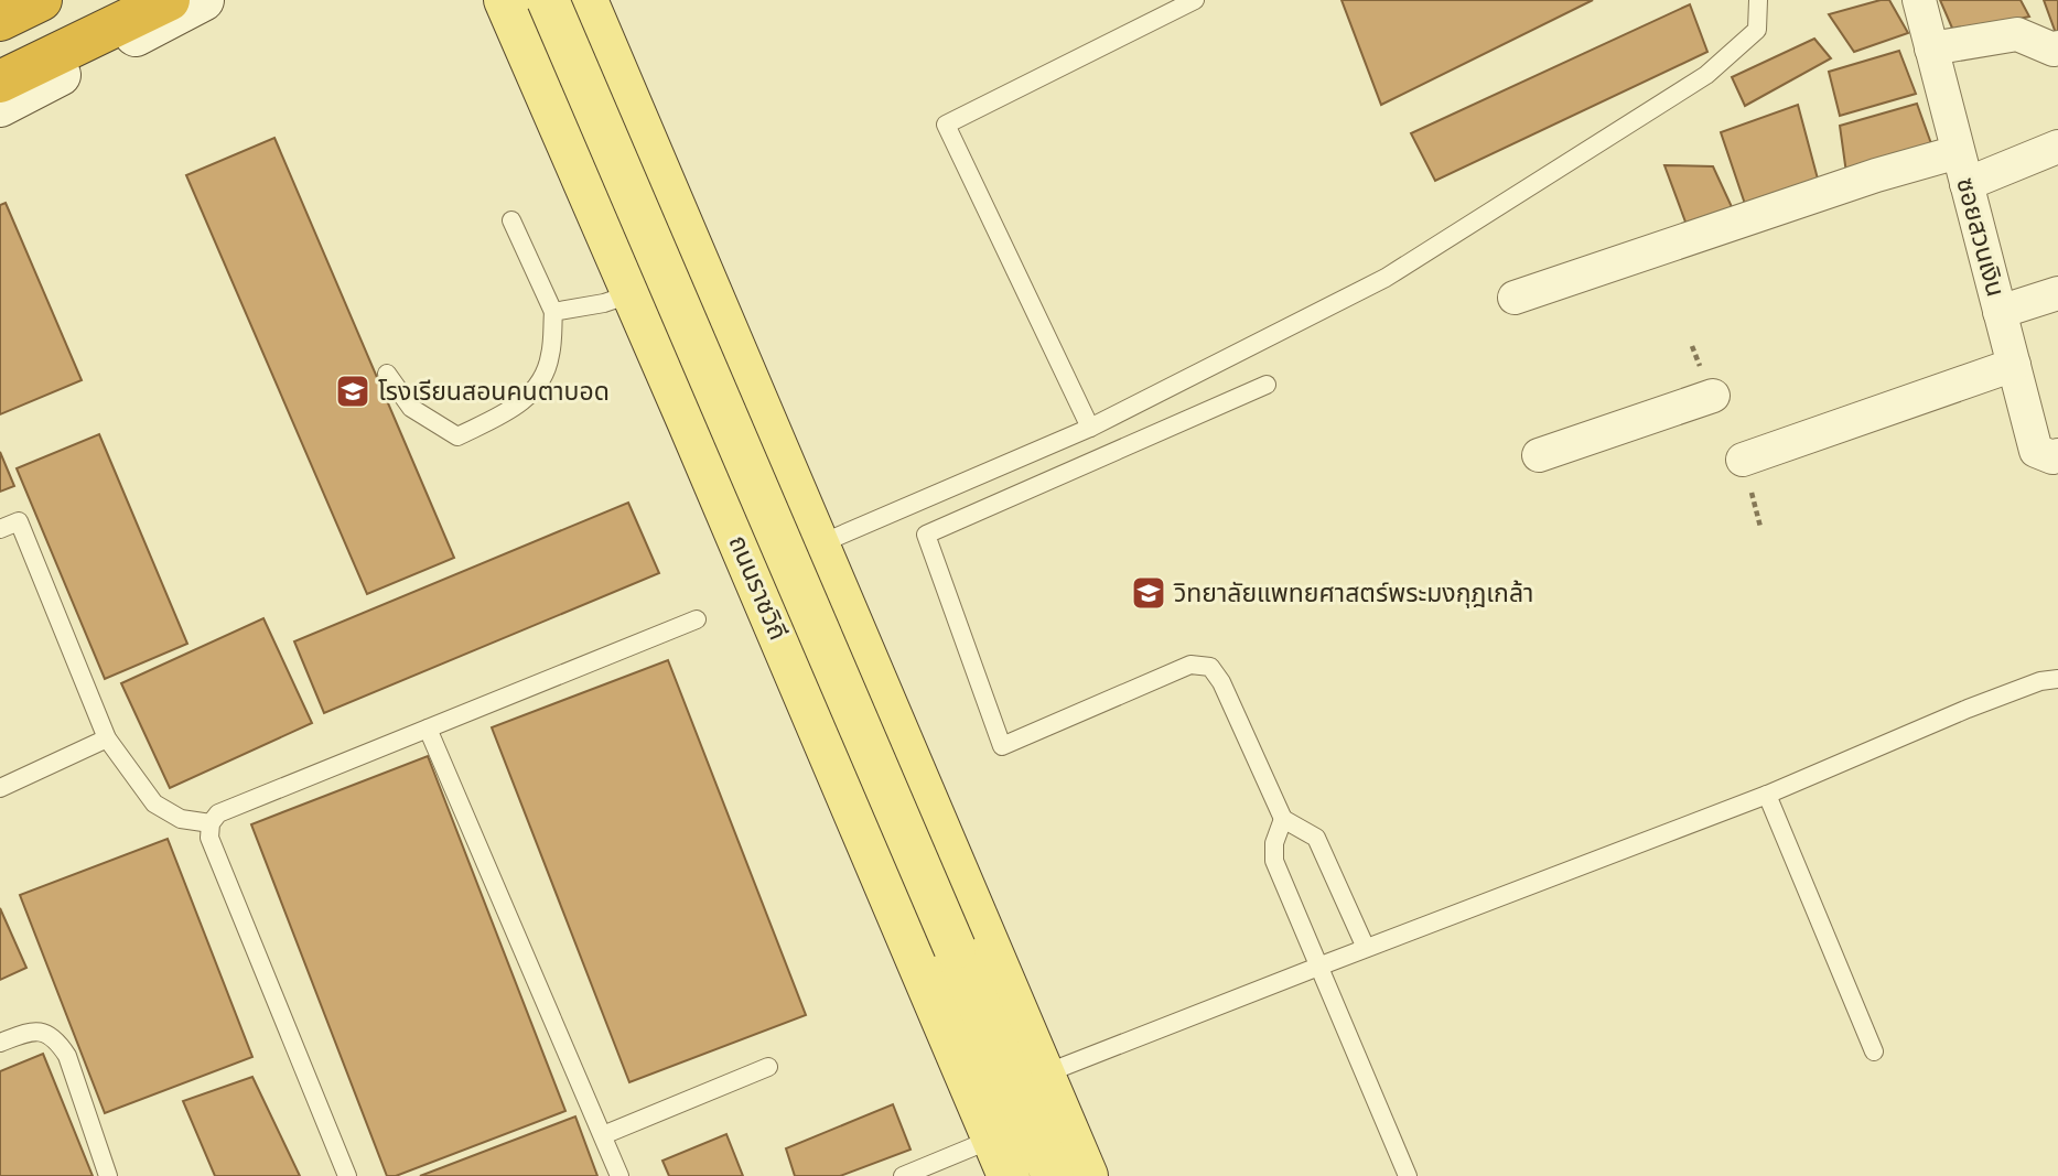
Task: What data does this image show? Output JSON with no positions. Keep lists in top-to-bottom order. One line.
{"streets":{"main road":["ถนนราชวิถี"],"street":["ซอยสวนเงิน"]},"places":{"school or university":["โรงเรียนสอนคนตาบอด","วิทยาลัยแพทยศาสตร์พระมงกุฎเกล้า"]}}
